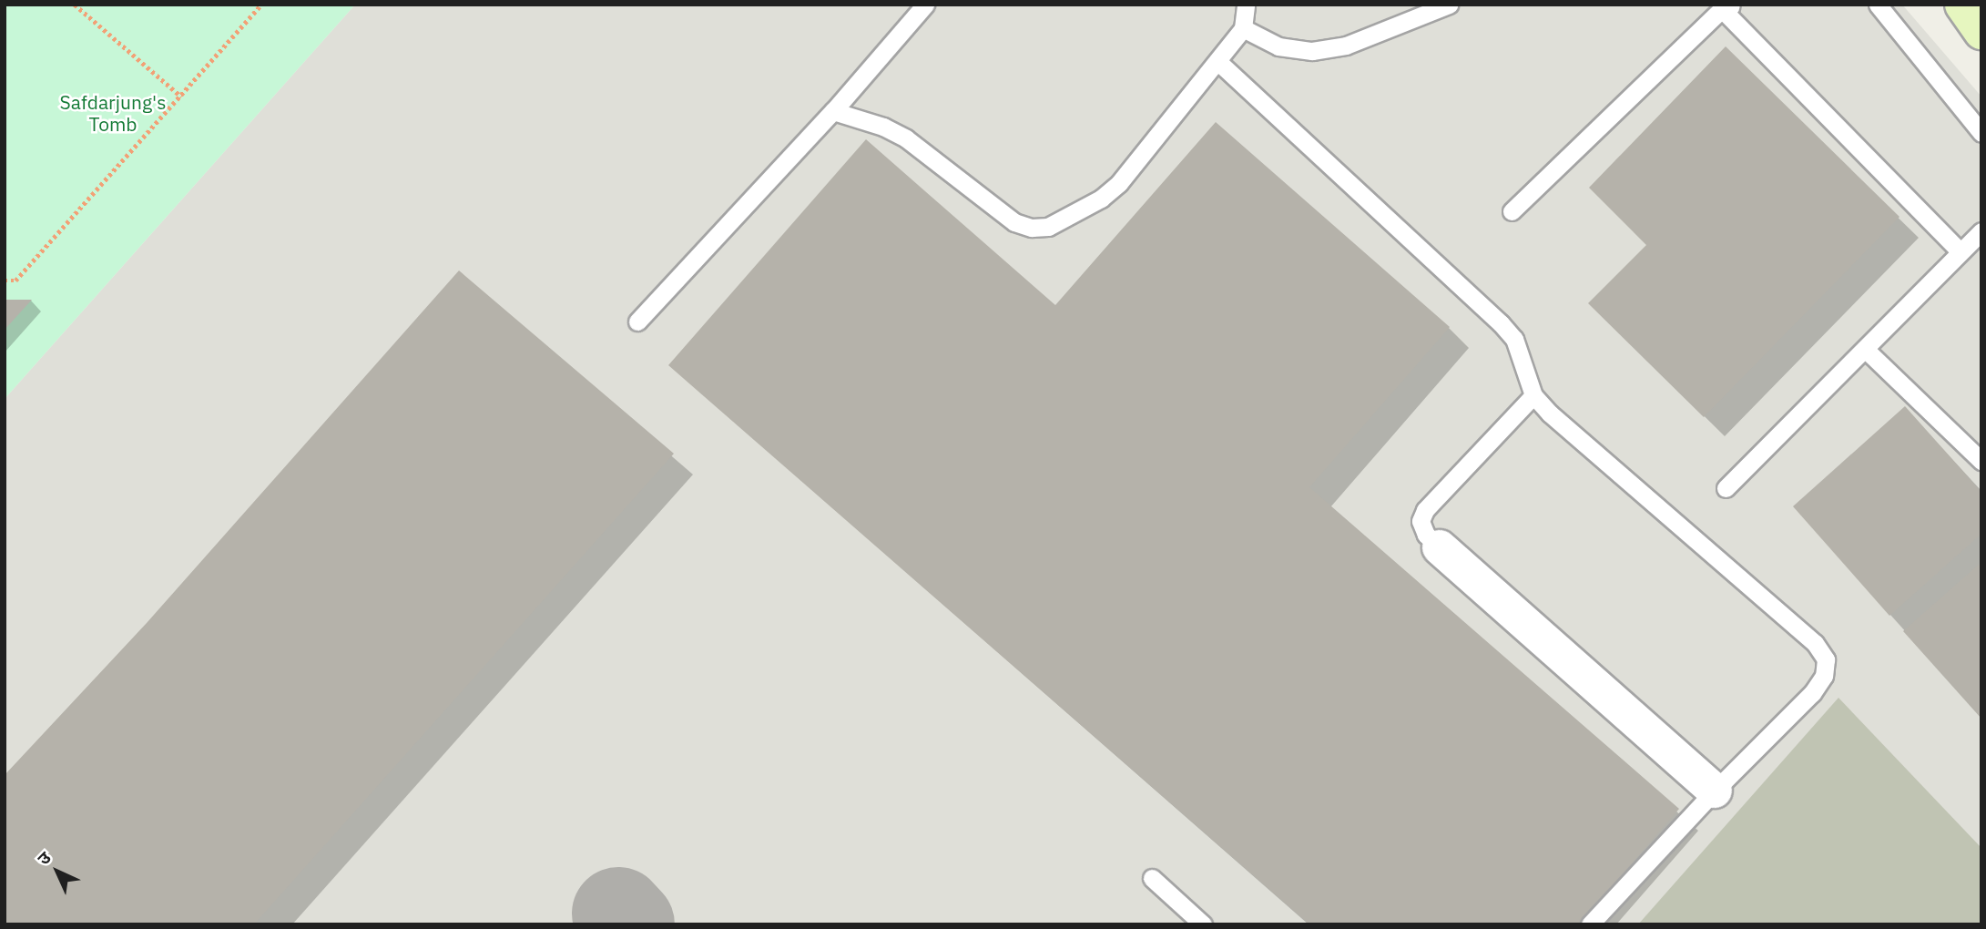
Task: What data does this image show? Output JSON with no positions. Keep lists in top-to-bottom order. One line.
{"parks":["Safdarjung's Tomb"],"north":"top left"}
